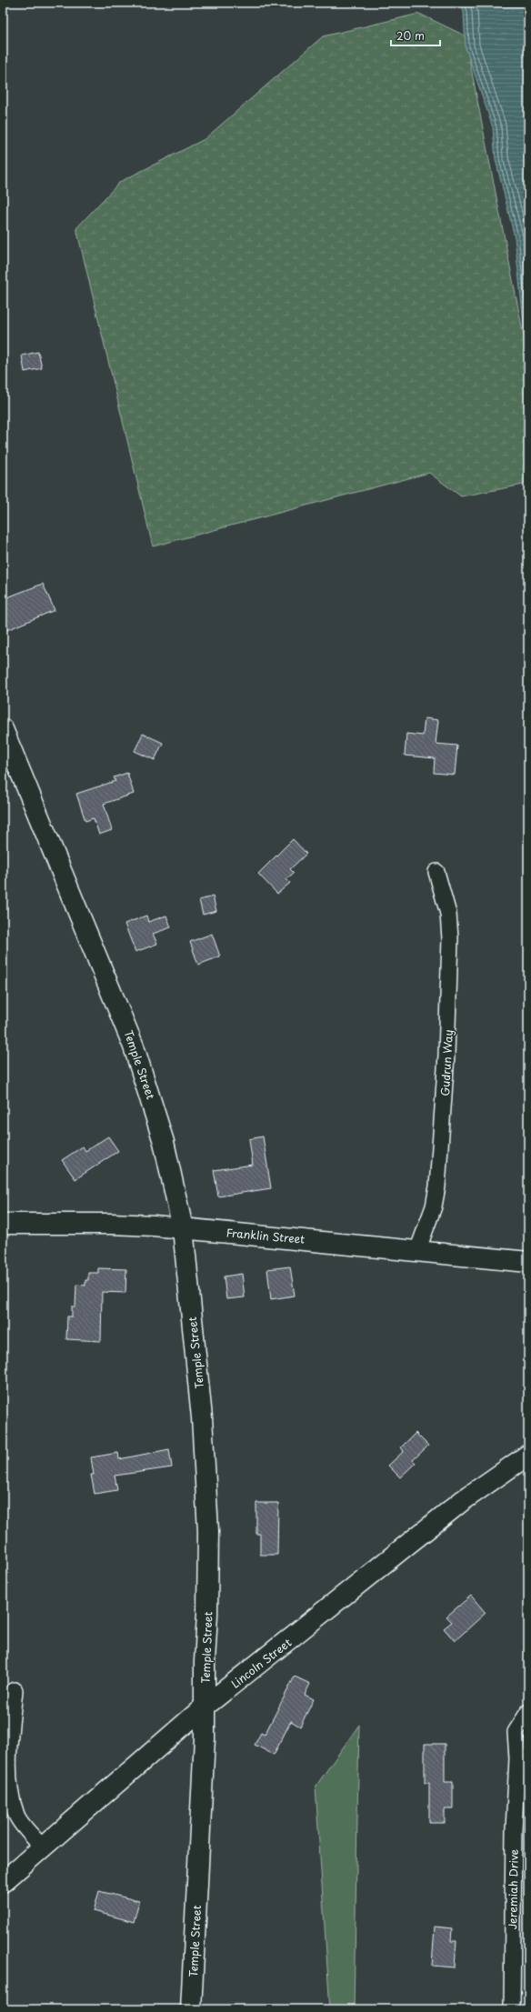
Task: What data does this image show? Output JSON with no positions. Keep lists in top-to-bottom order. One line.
{"streets":{"main road":["Temple Street","Franklin Street","Lincoln Street"],"street":["Gudrun Way","Jeremiah Drive"]},"crossings":[["Gudrun Way","Franklin Street"],["Temple Street","Franklin Street"],["Temple Street","Lincoln Street"]],"scale_bar":"20 m"}
